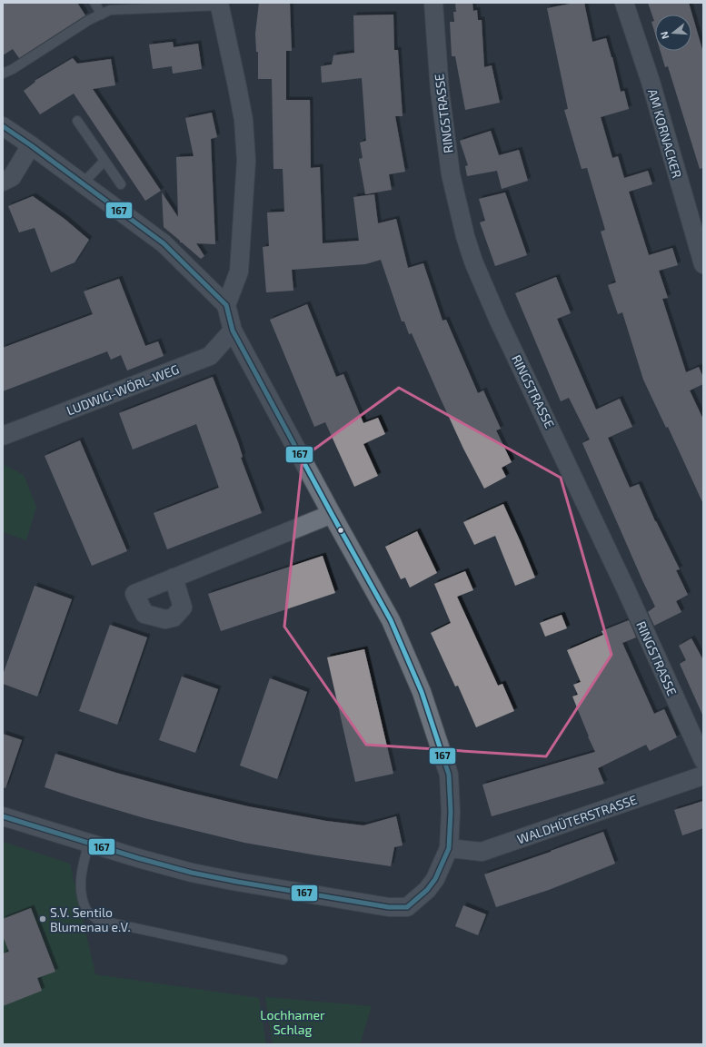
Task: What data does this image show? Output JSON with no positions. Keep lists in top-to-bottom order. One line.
{"streets":{"street":["RINGSTRASSE","AM KORNACKER","LUDWIG-WÖRL-WEG","WALDHÜTERSTRASSE"]},"parks":["Lochhamer Schlag"],"places":["S.V. Sentilo Blumenau e.V."],"lines":["transit line 167"],"north":"left"}
